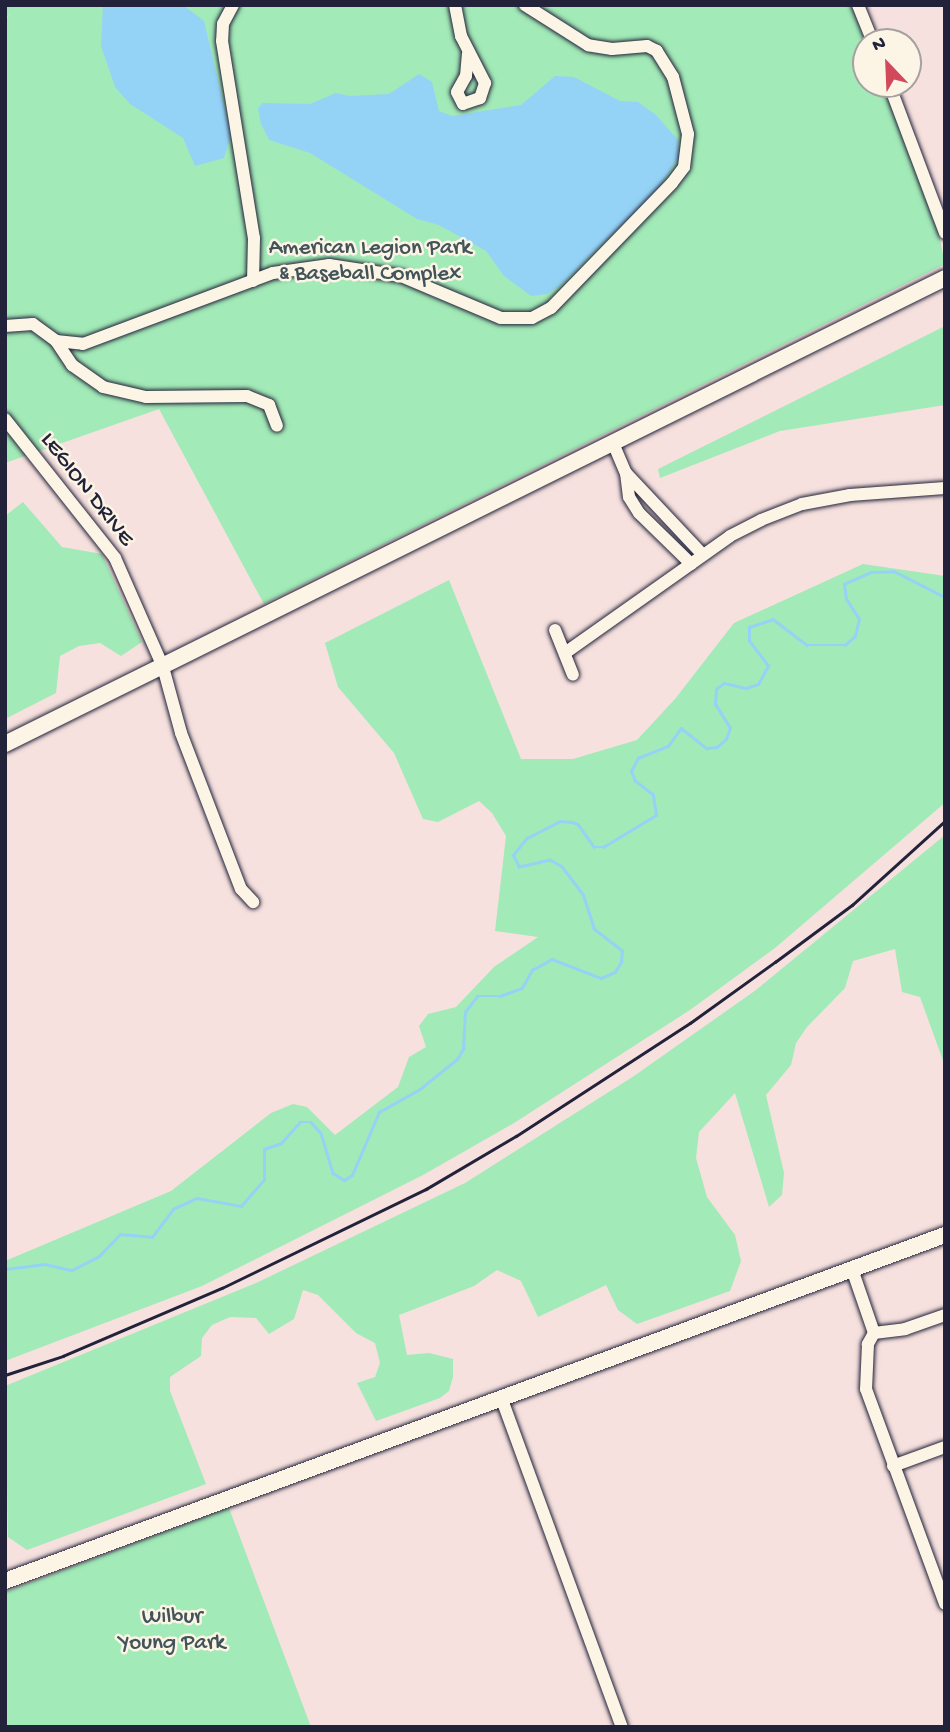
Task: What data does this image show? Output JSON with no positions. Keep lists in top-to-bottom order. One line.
{"streets":{"street":["LEGION DRIVE"]},"parks":["American Legion Park & Baseball Complex","Wilbur Young Park"],"north":"top left"}
